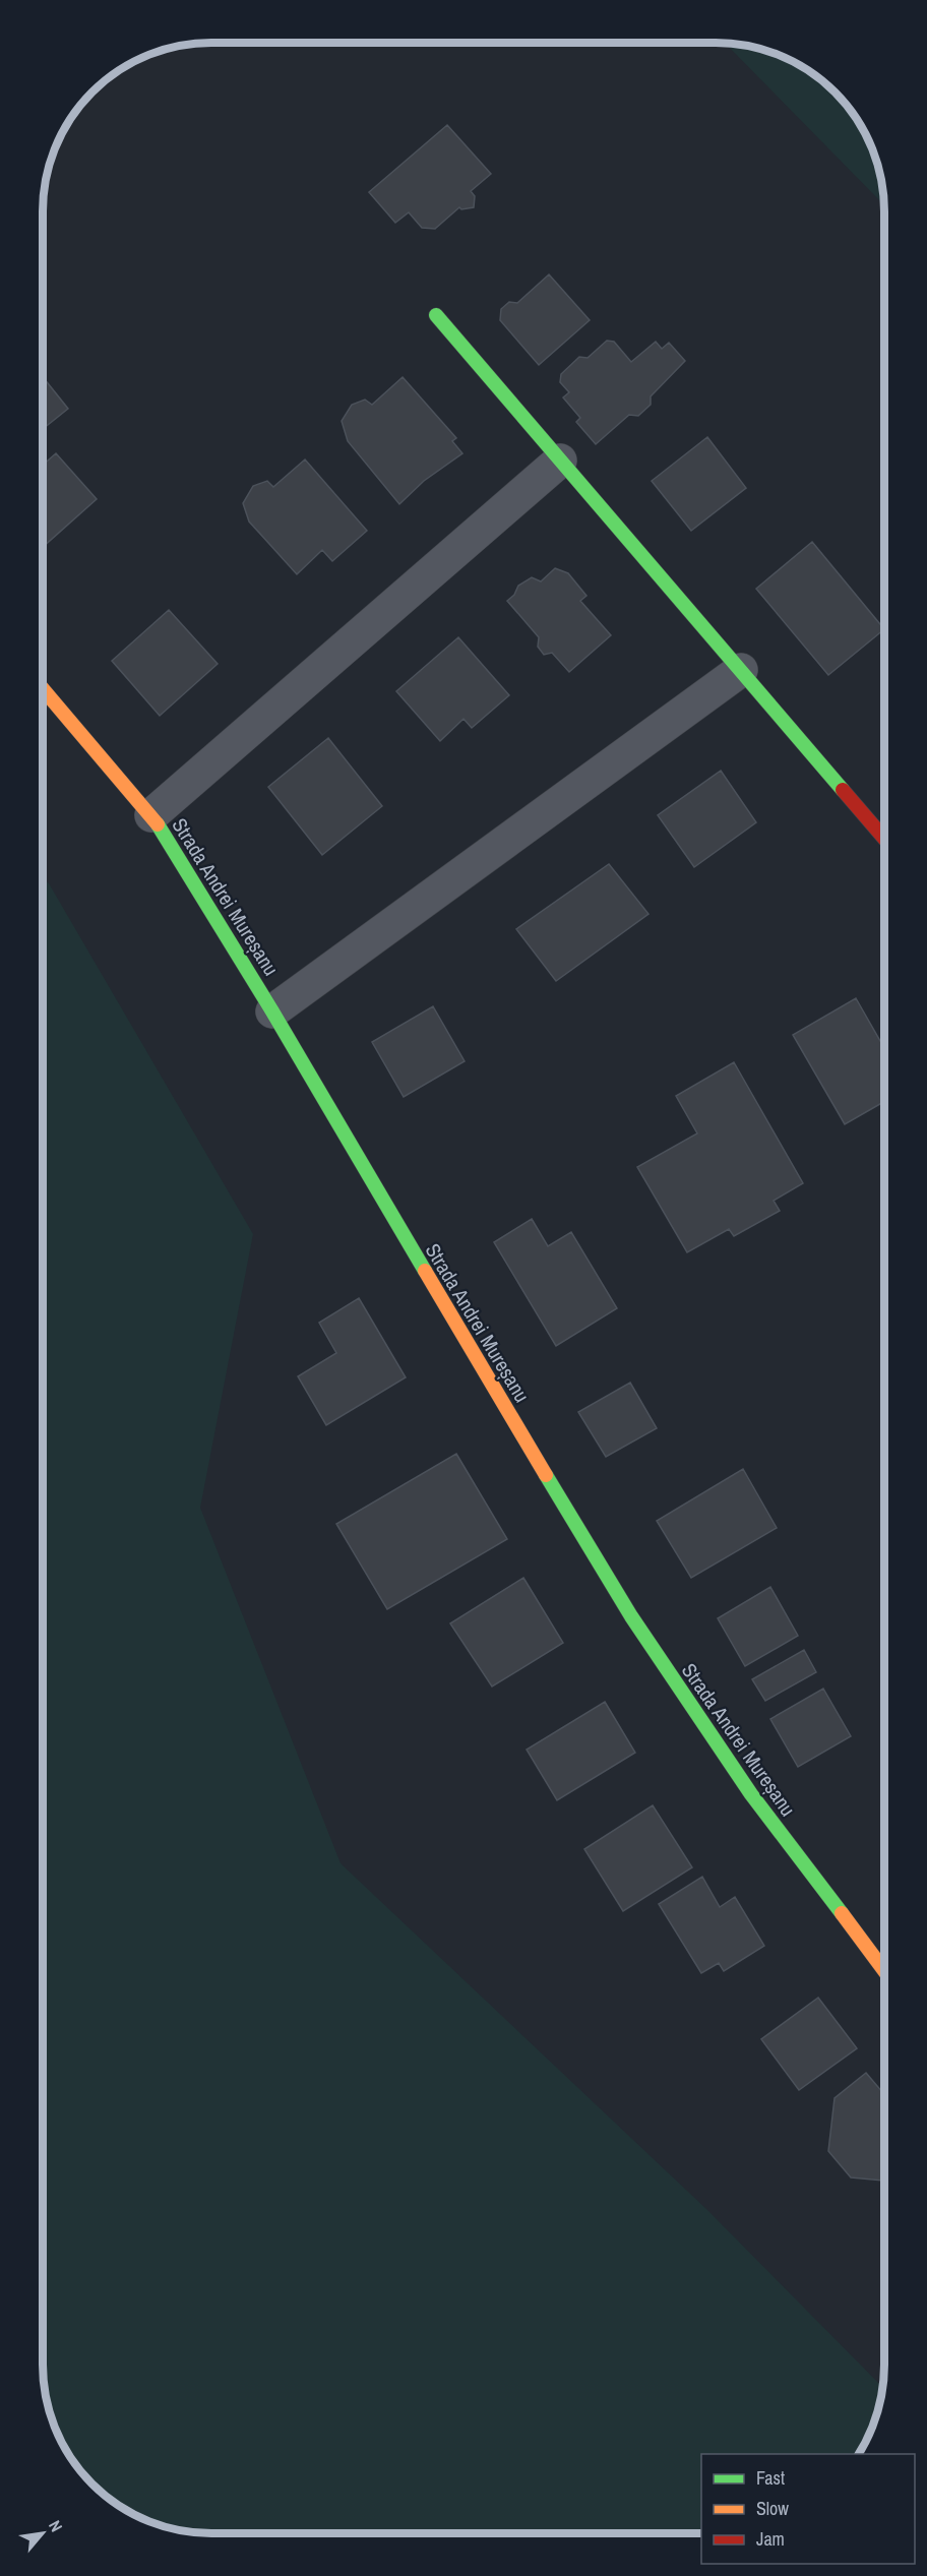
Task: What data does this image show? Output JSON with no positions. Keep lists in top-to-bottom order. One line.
{"streets":{"street":["Strada Andrei Mureșanu"]},"legend":["Fast","Slow","Jam"],"north":"top right"}
